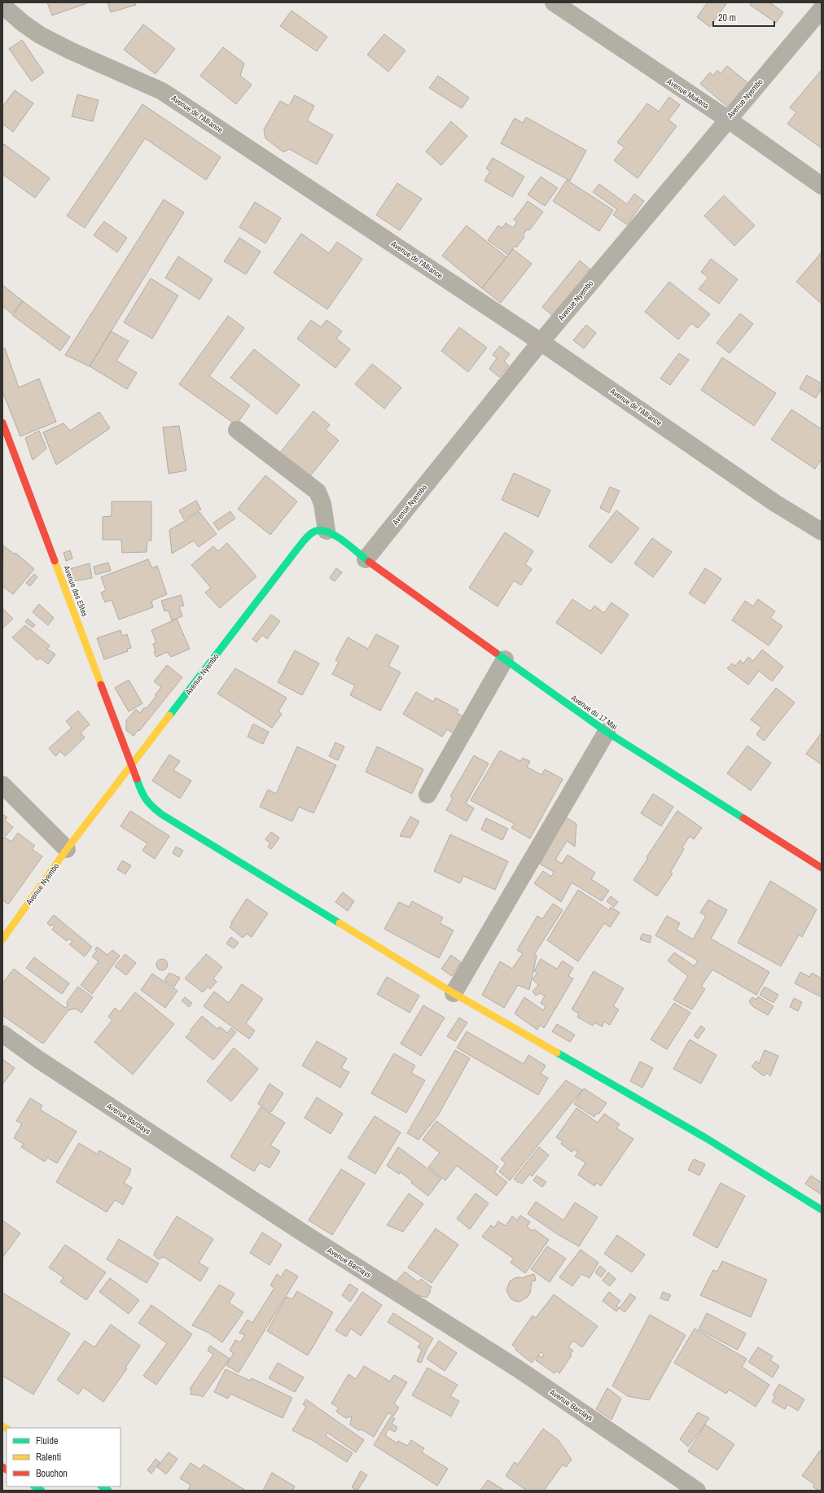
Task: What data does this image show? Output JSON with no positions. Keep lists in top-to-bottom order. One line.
{"streets":{"main road":["Avenue Nyembo","Avenue des Elites","Avenue du 17 Mai"],"street":["Avenue Mukena","Avenue de l'Alliance","Avenue Barclays"]},"crossings":[["Avenue Mukena","Avenue Nyembo"],["Avenue Nyembo","Avenue de l'Alliance"],["Avenue Nyembo","Avenue des Elites"],["Avenue Nyembo","Avenue du 17 Mai"]],"legend":["Fluide","Ralenti","Bouchon"],"scale_bar":"20 m"}
